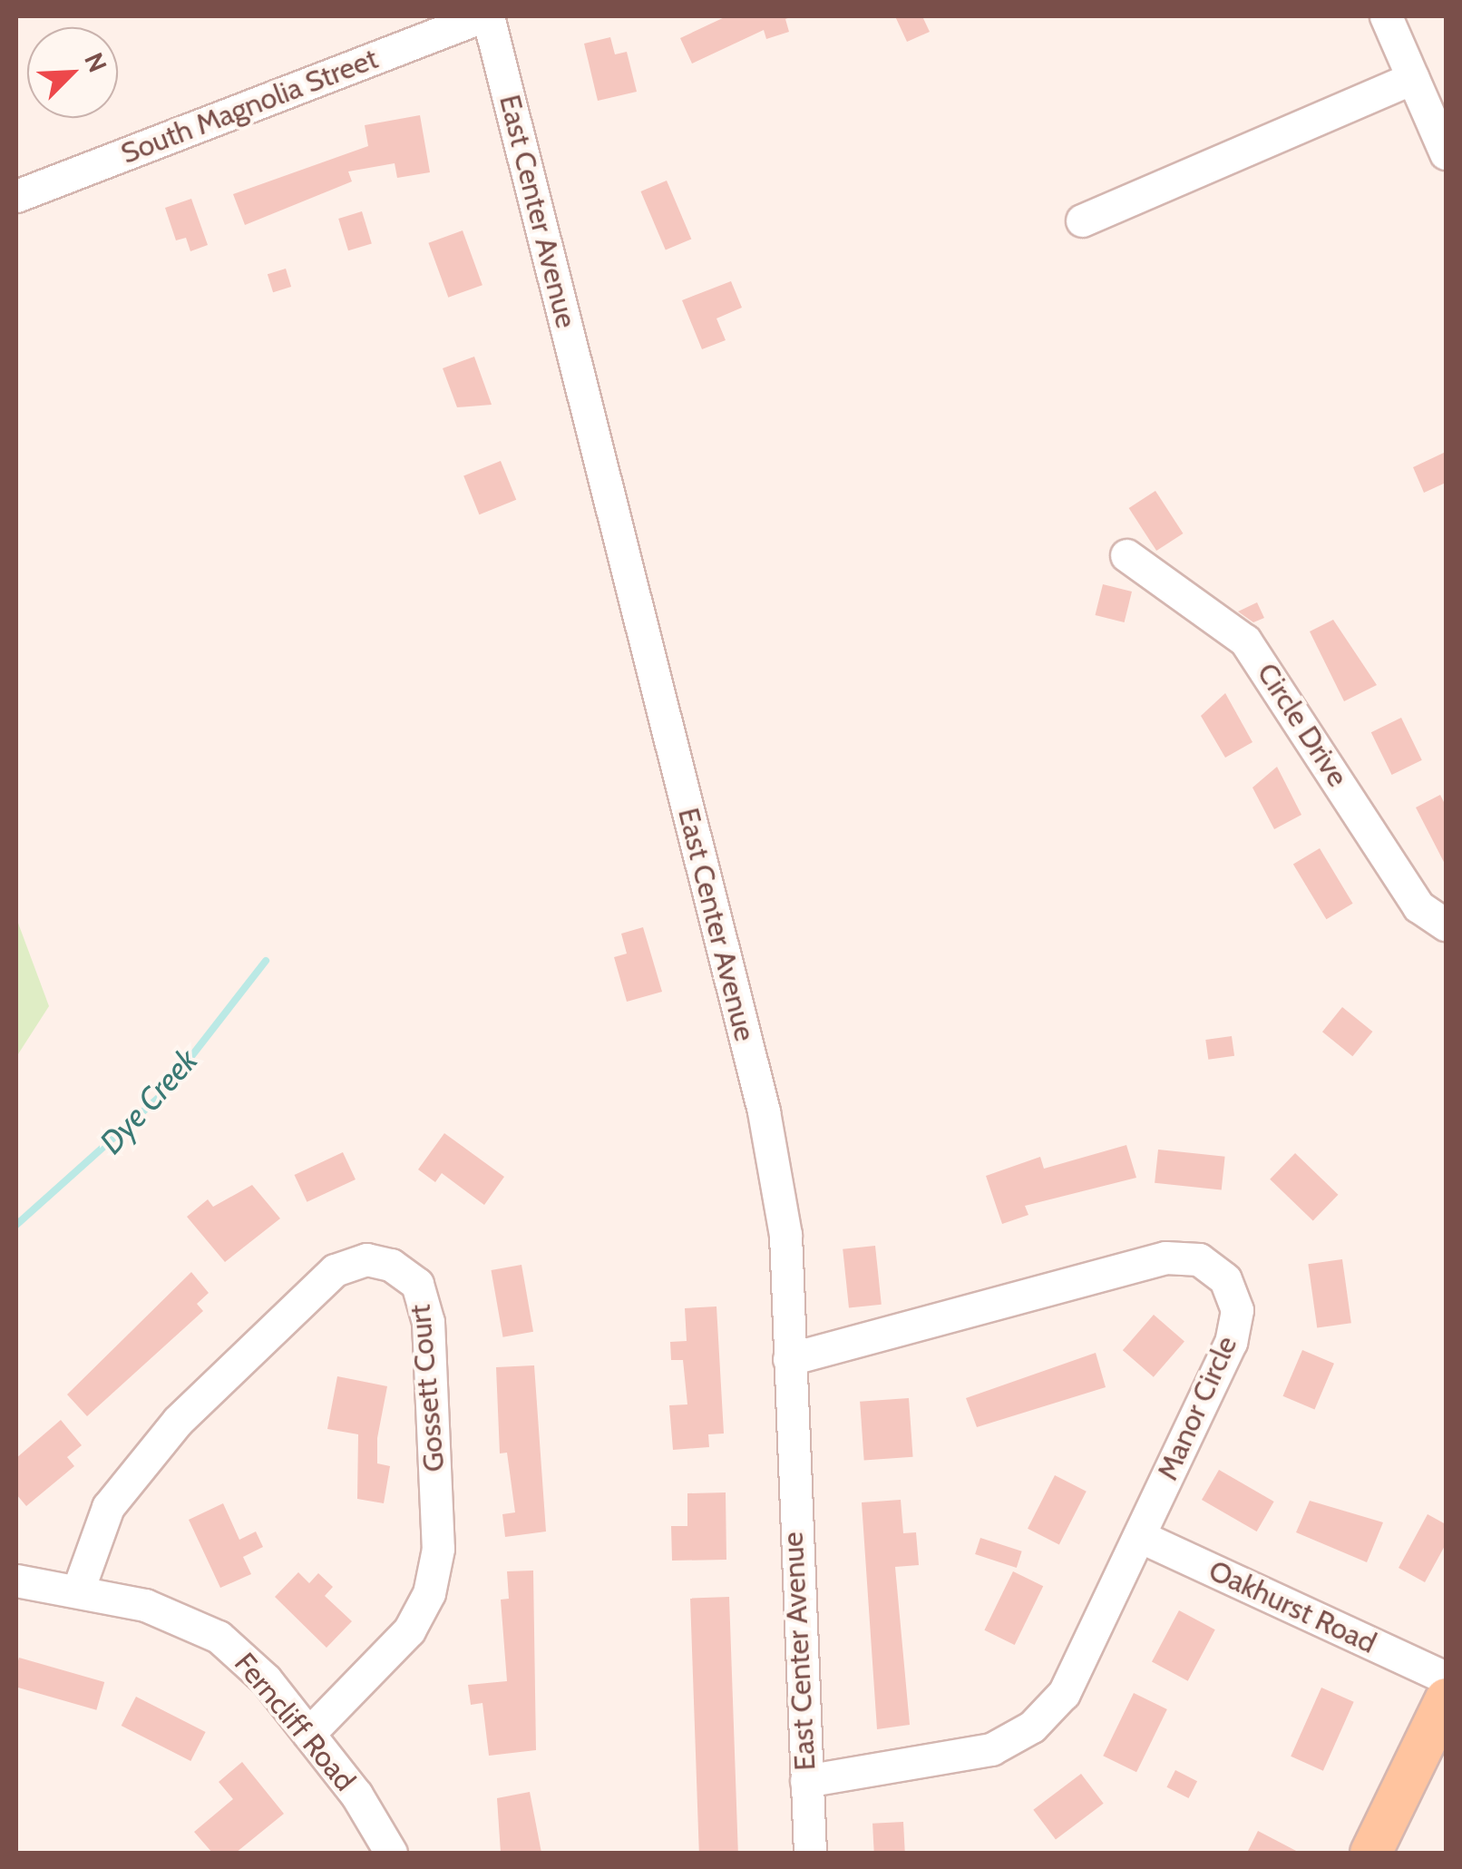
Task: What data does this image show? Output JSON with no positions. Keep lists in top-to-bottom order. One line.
{"streets":{"street":["South Magnolia Street","East Center Avenue","Circle Drive","Gossett Court","Manor Circle","Oakhurst Road","Ferncliff Road"]},"crossings":[["South Magnolia Street","East Center Avenue"],["East Center Avenue","Manor Circle"],["Gossett Court","Ferncliff Road"],["Manor Circle","Oakhurst Road"]],"water":["Dye Creek"],"north":"top right"}
